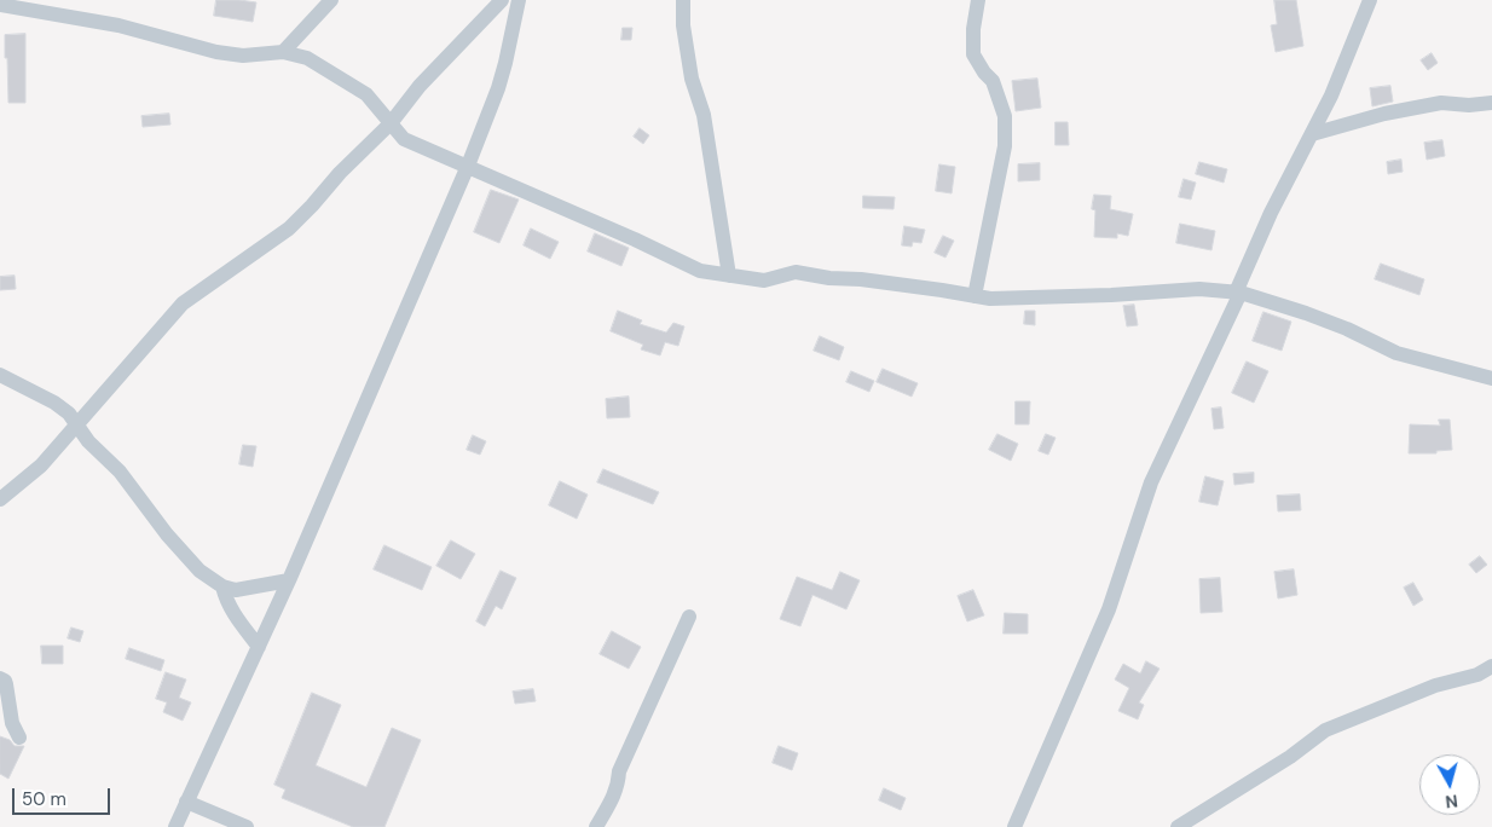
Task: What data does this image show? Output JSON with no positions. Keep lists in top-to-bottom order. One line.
{"scale_bar":"50 m","north":"bottom"}
